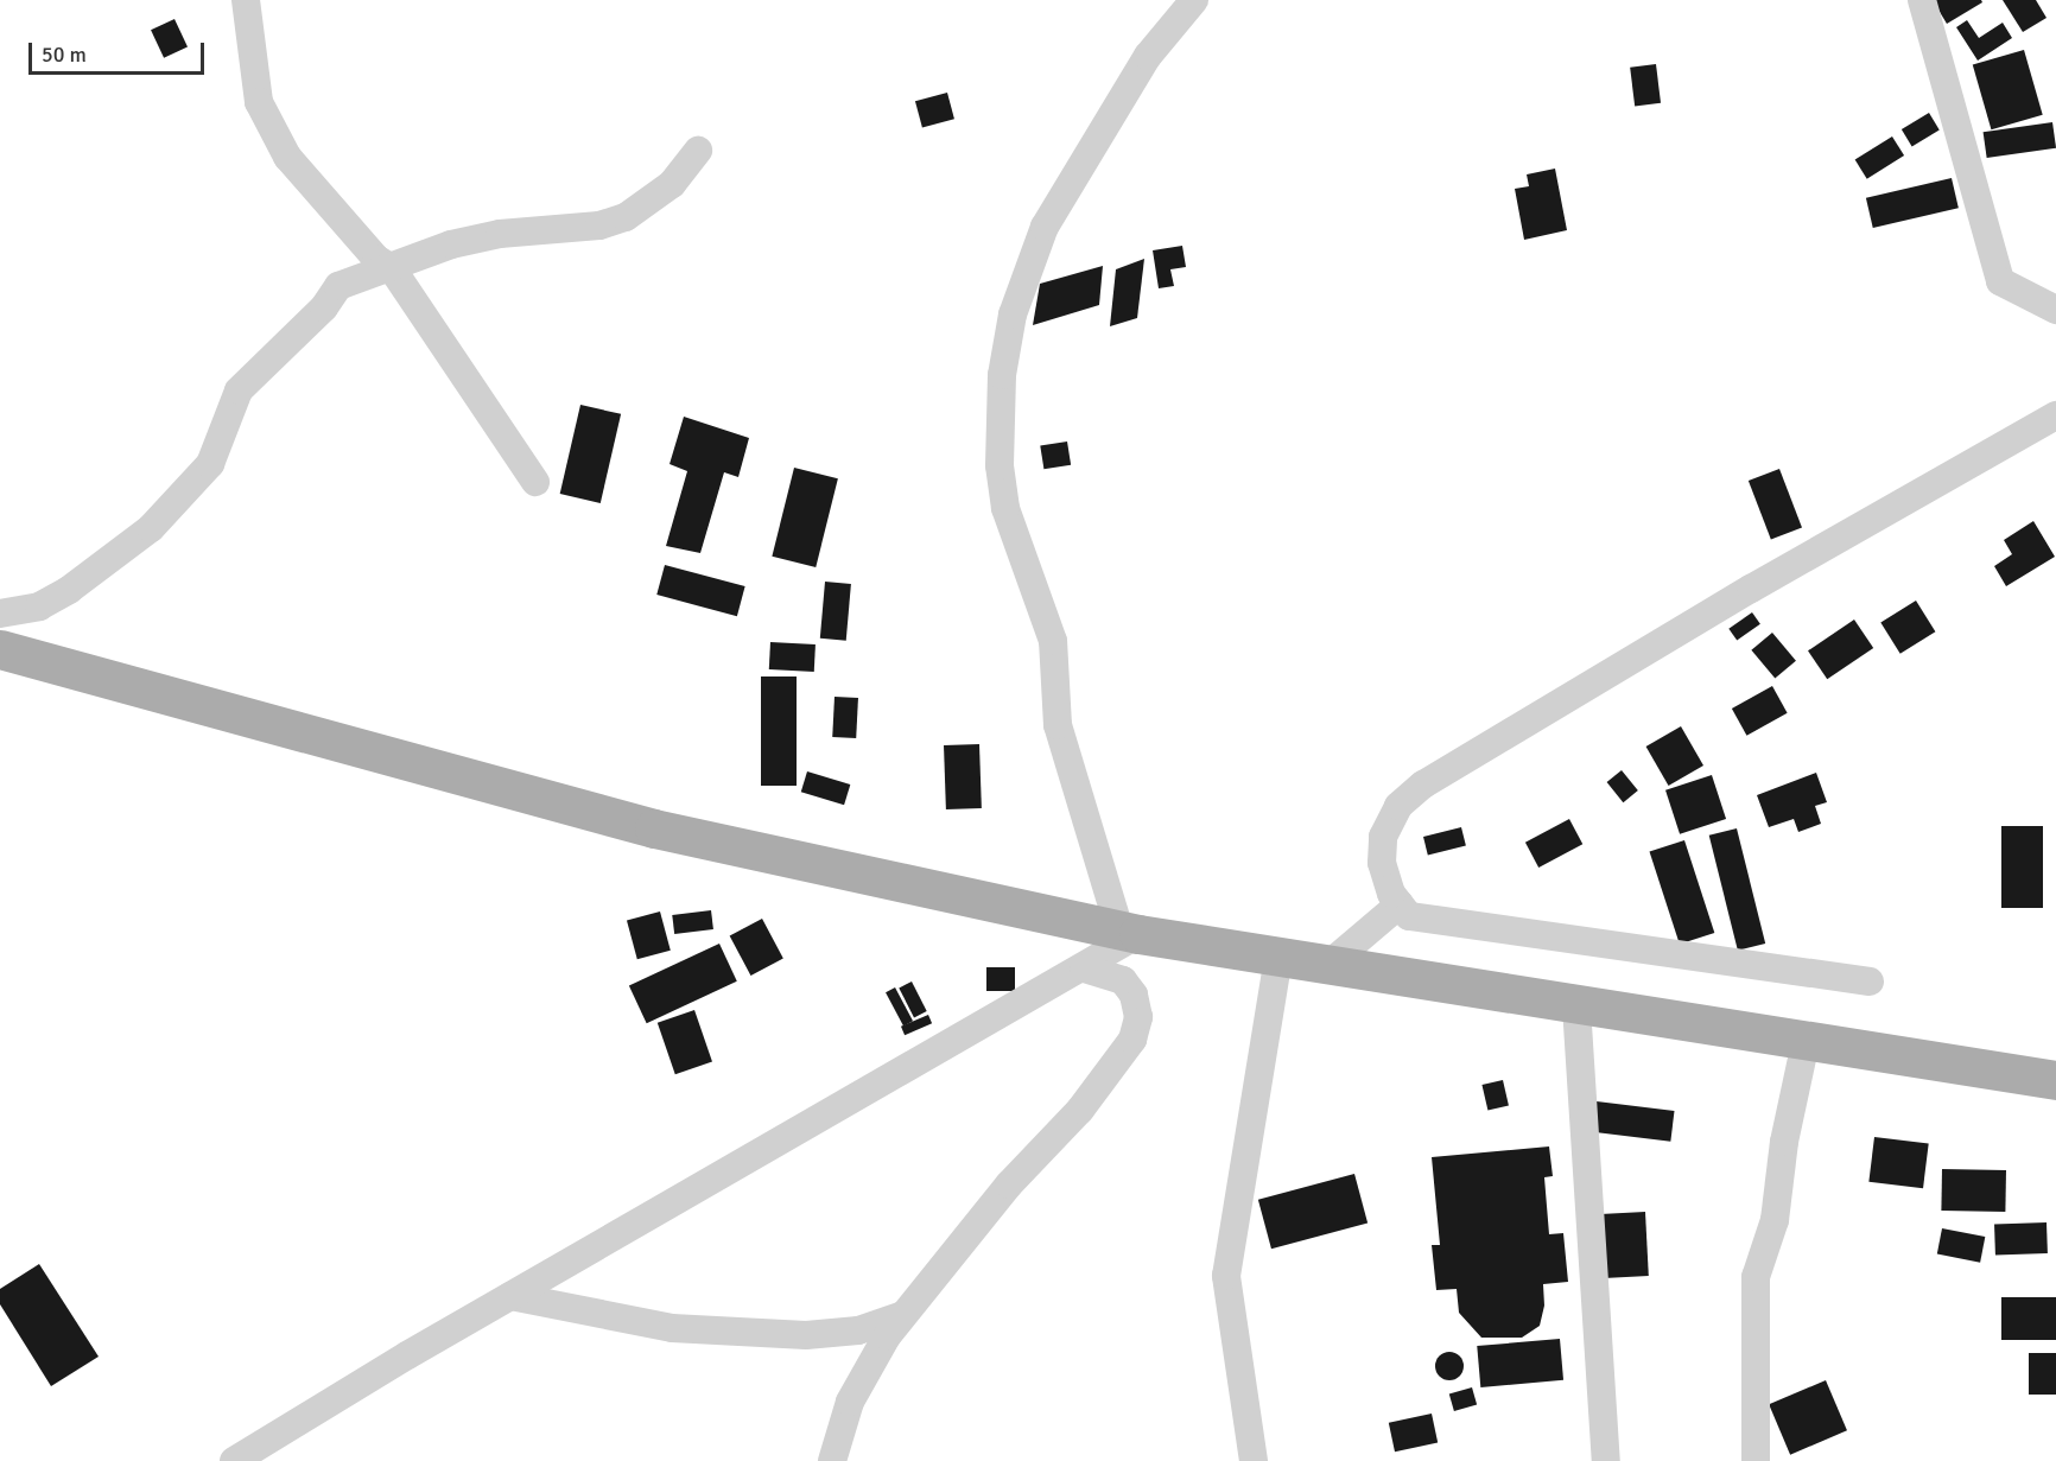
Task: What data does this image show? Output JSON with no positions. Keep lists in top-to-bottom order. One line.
{"scale_bar":"50 m"}
